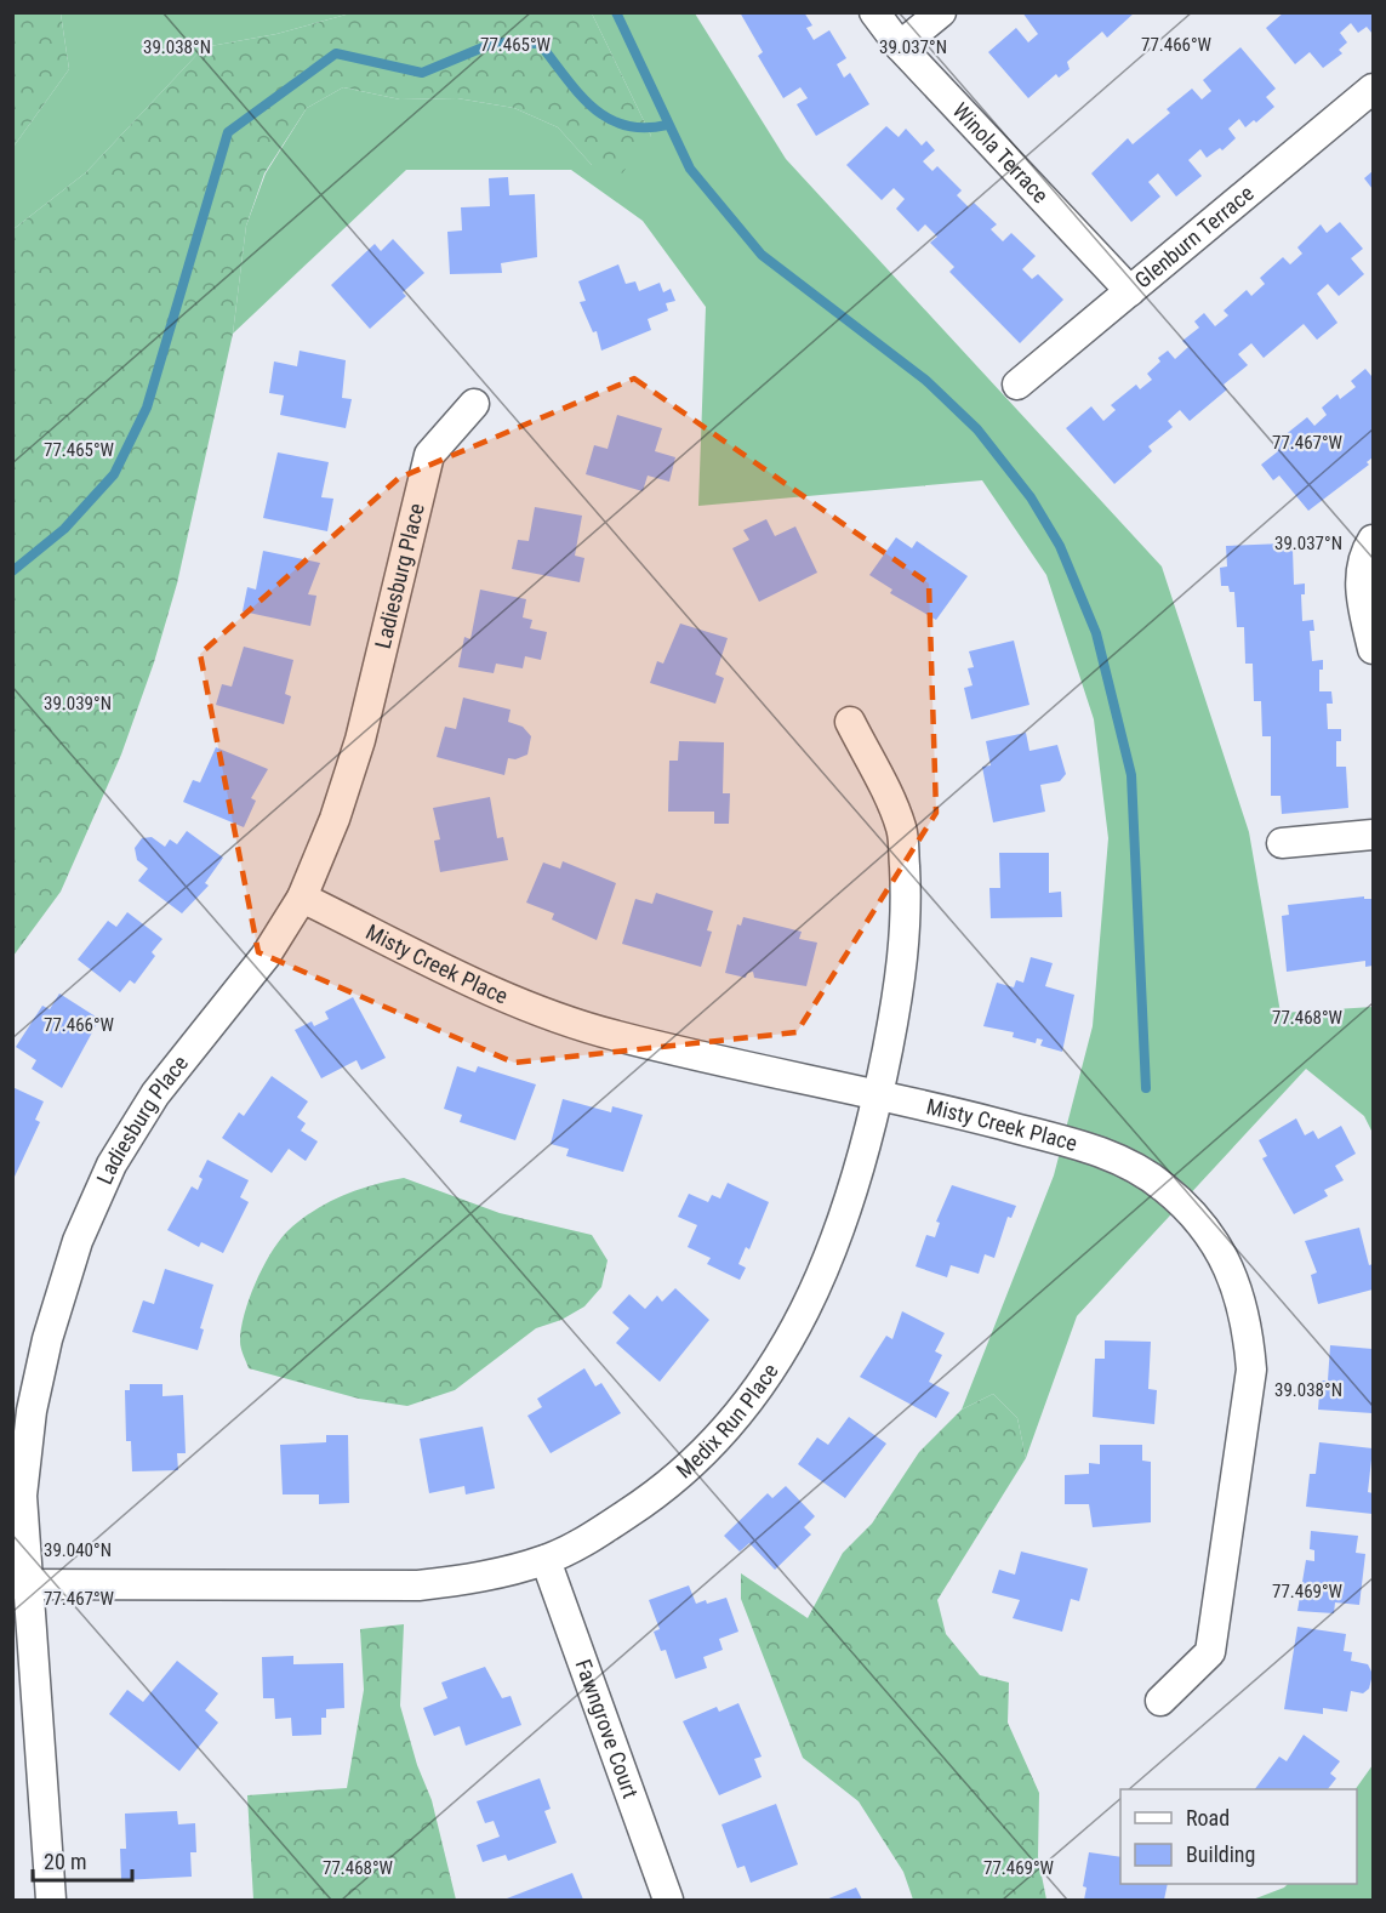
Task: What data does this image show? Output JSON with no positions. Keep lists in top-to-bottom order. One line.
{"streets":{"street":["Winola Terrace","Glenburn Terrace","Ladiesburg Place","Misty Creek Place","Medix Run Place","Fawngrove Court"]},"crossings":[["Winola Terrace","Glenburn Terrace"],["Ladiesburg Place","Misty Creek Place"],["Ladiesburg Place","Medix Run Place"],["Misty Creek Place","Medix Run Place"],["Medix Run Place","Fawngrove Court"]],"legend":["Road","Building"],"scale_bar":"20 m","coordinates":["77.465°W","77.466°W","39.038°N","39.037°N","77.467°W","39.039°N","77.468°W","39.040°N","77.469°W"]}
